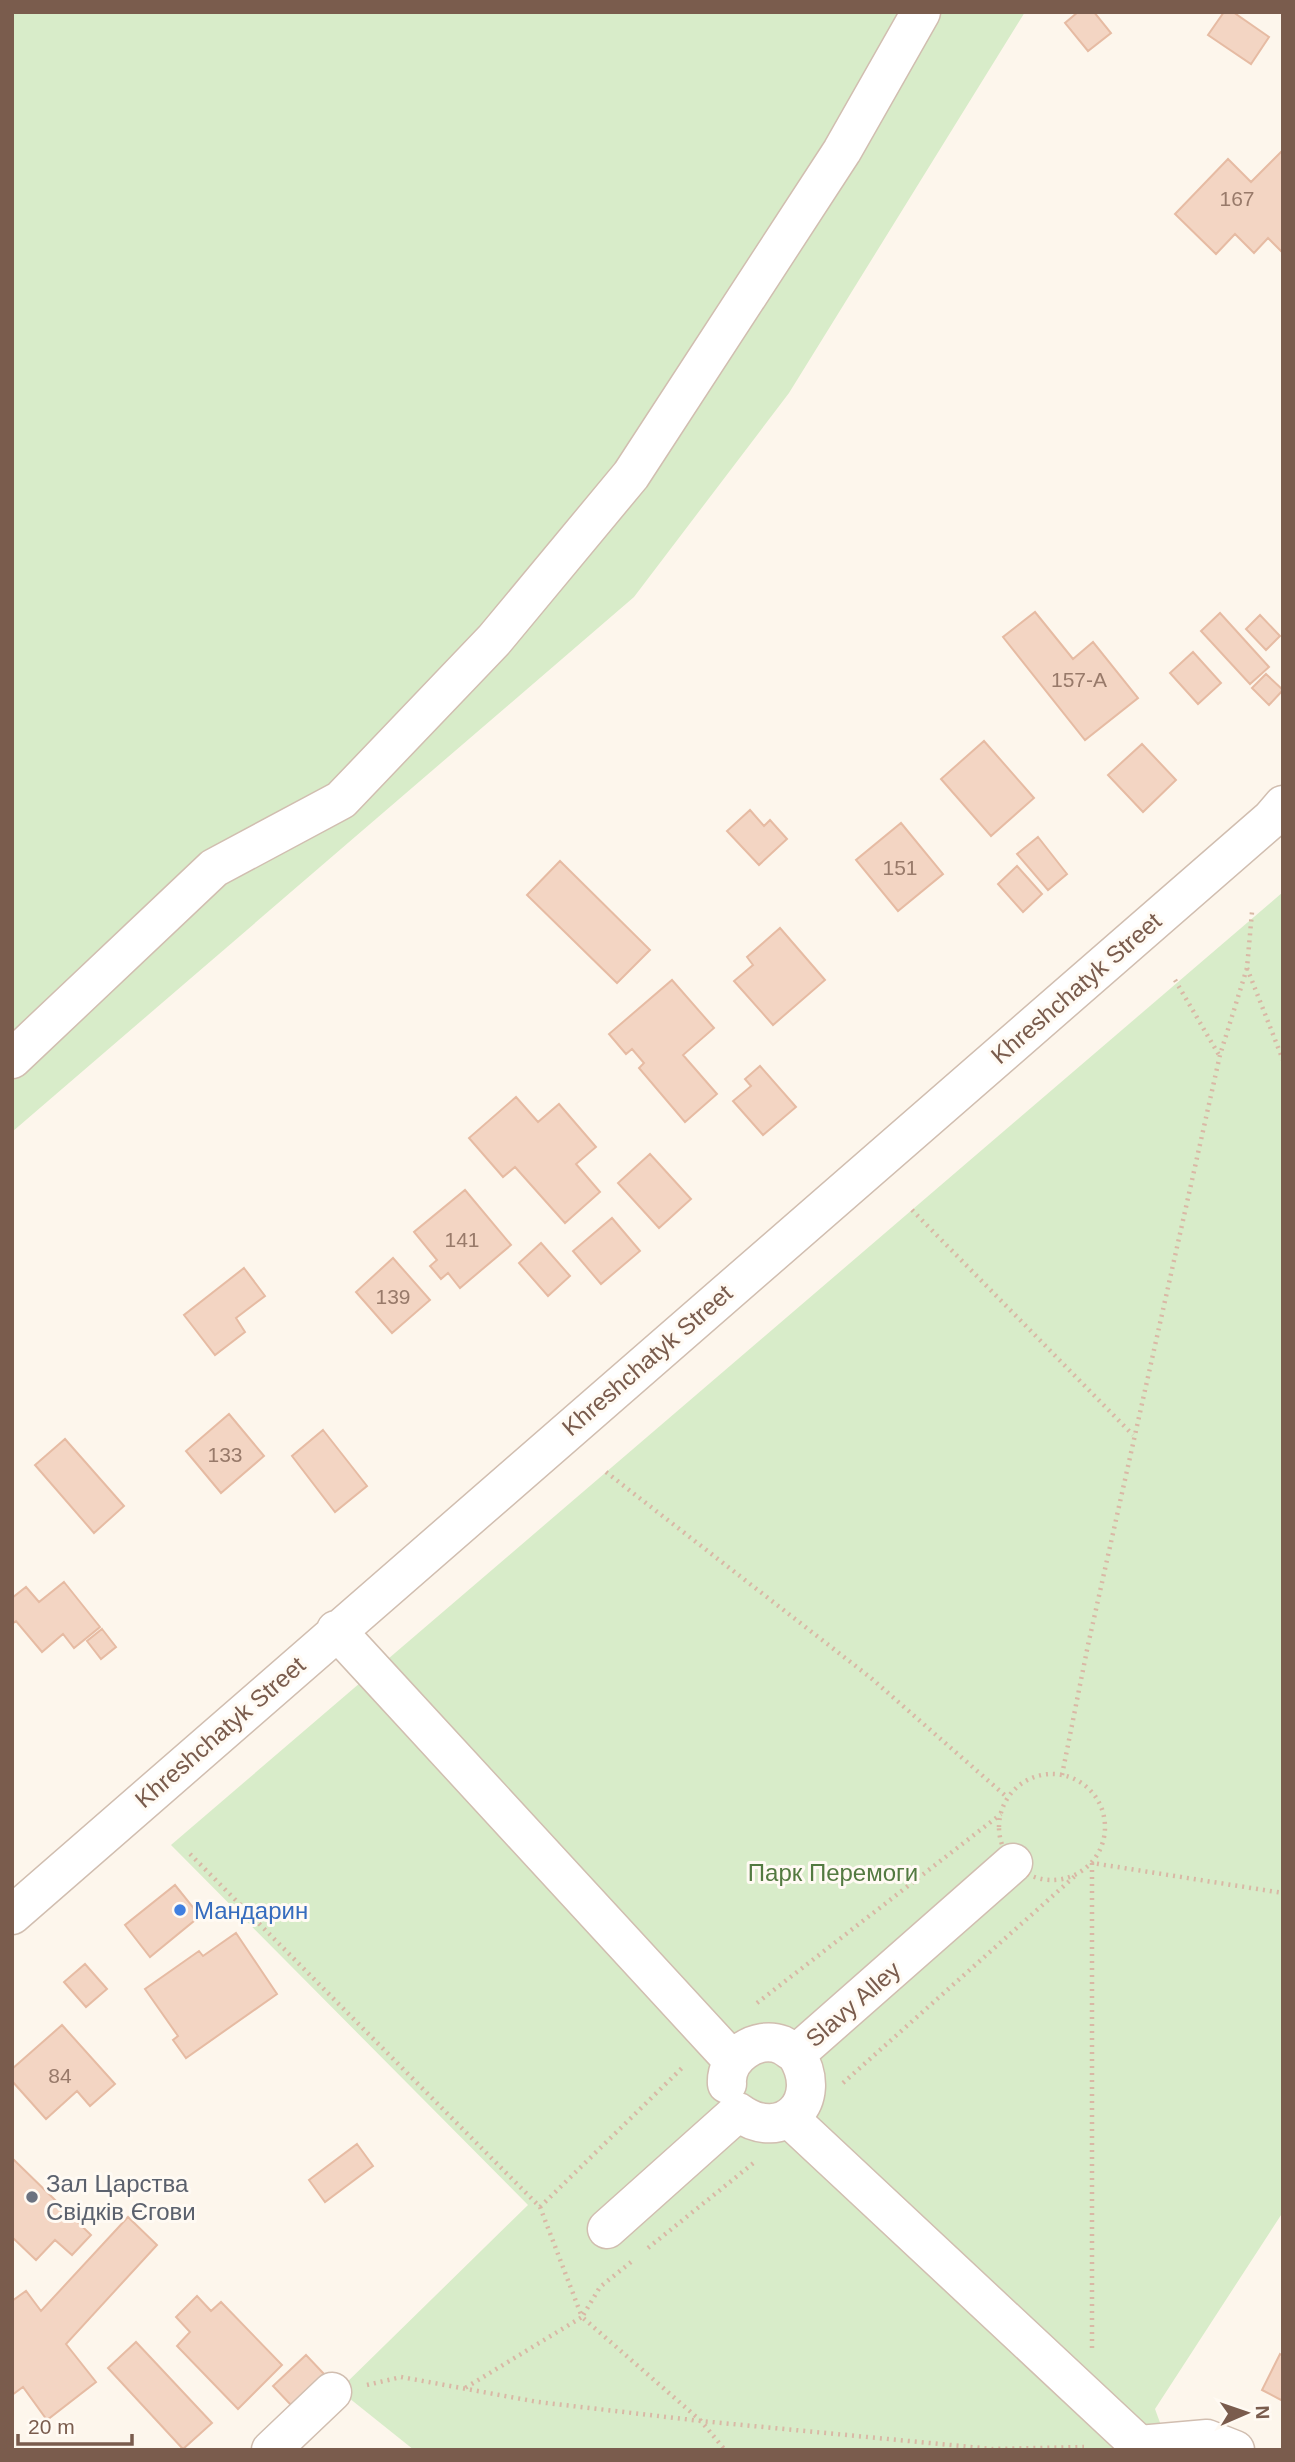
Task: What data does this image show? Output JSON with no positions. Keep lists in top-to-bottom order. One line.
{"streets":{"street":["Khreshchatyk Street","Slavy Alley"]},"parks":["Парк Перемоги"],"places":["Мандарин","Зал Царства Свідків Єгови"],"house_numbers":["167","157-А","151","141","139","133","84"],"scale_bar":"20 m","north":"right"}
